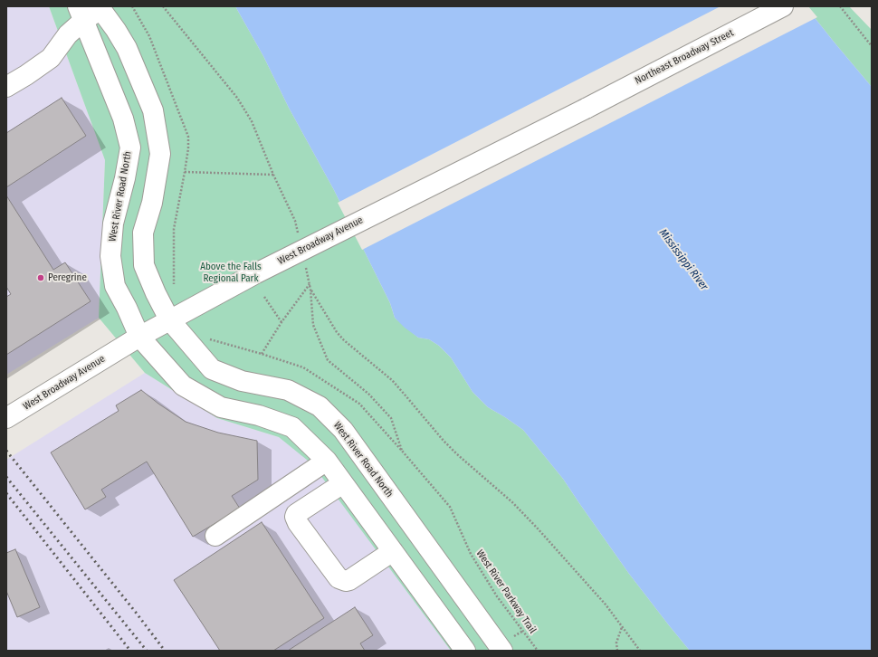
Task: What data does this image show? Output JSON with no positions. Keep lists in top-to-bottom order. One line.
{"streets":{"street":["Northeast Broadway Street","West River Road North","West Broadway Avenue"],"path":["West River Parkway Trail"]},"crossings":[["Northeast Broadway Street","West Broadway Avenue"],["West River Road North","West Broadway Avenue"]],"water":["Mississippi River"],"parks":["Above the Falls Regional Park"],"places":["Peregrine"]}
